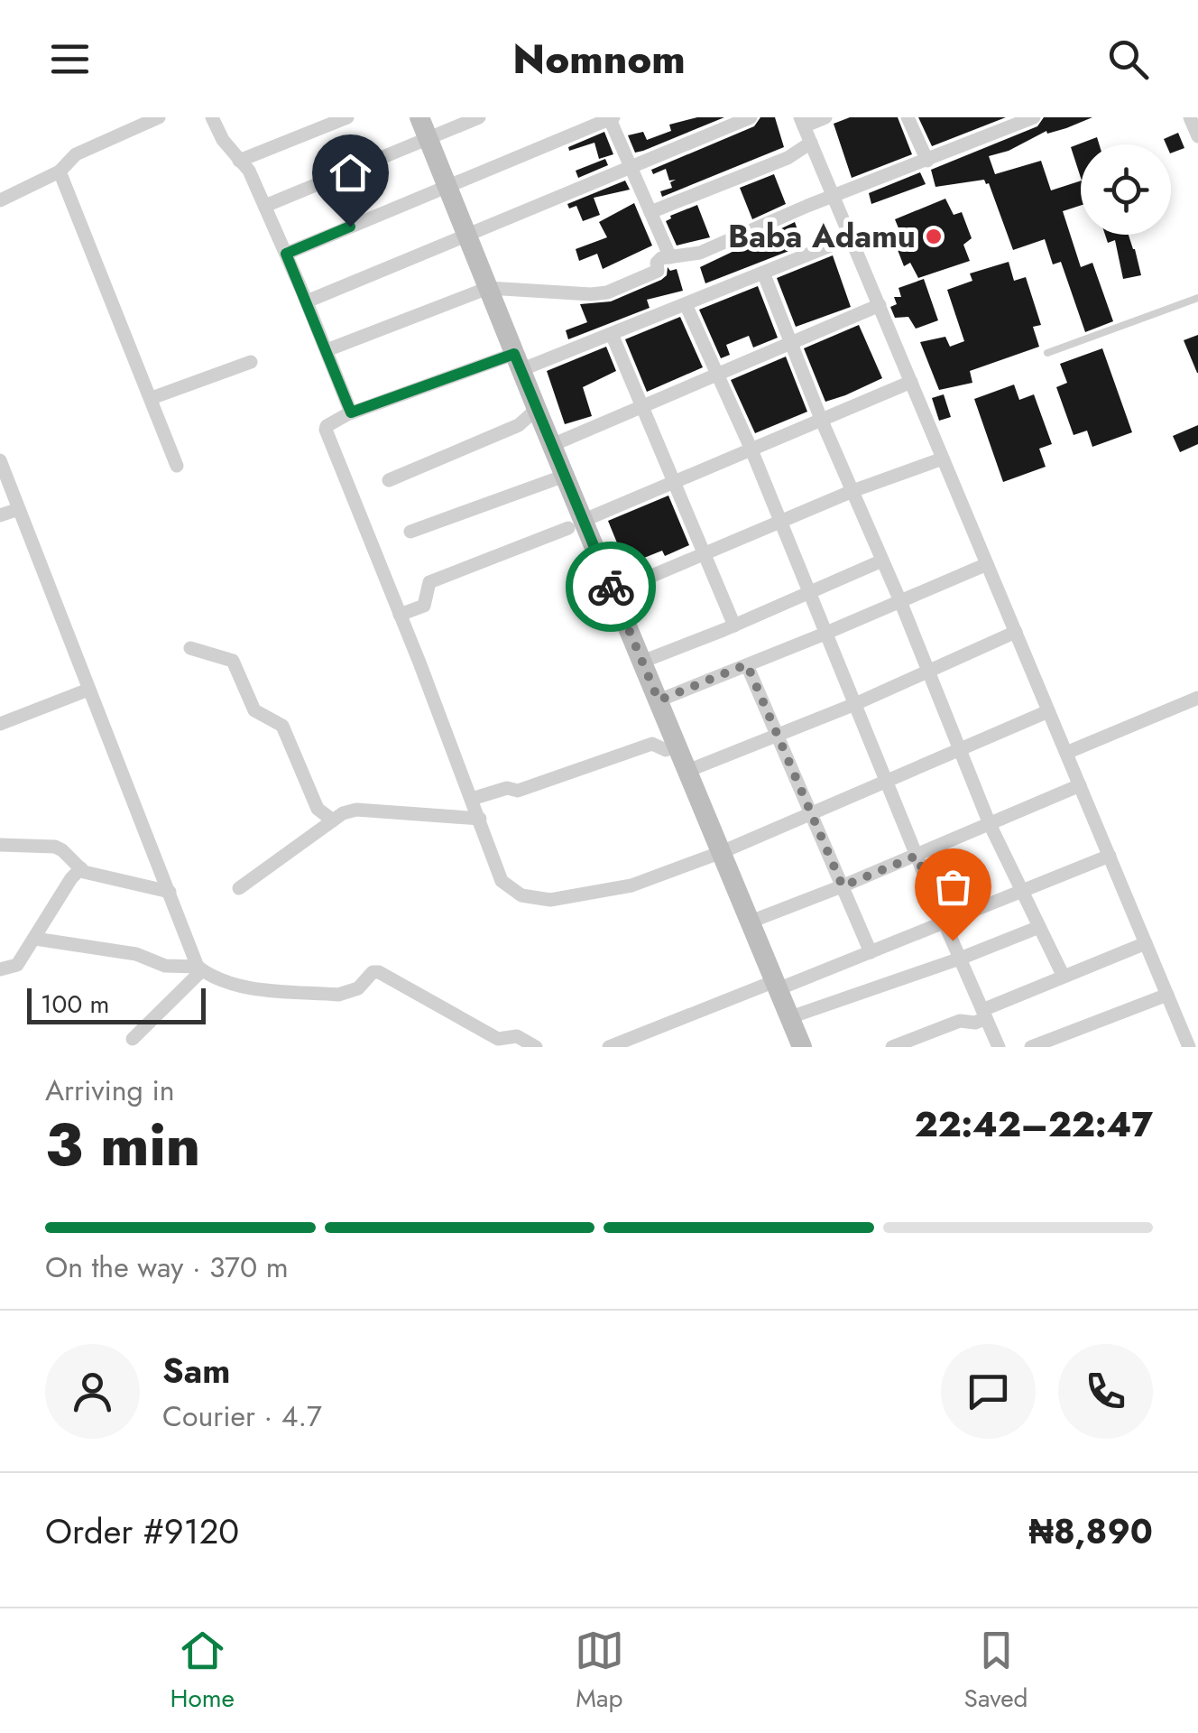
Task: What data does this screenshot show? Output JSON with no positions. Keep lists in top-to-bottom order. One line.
{"places":["Baba Adamu"],"scale_bar":"100 m","page":{"header":"Nomnom","scale":"100 m","heading":["3 min","Arriving in","22:42–22:47"],"panel":["Sam","Courier · 4.7","Order #9120","₦8,890"],"bar":"On the way · 370 m","tabs":["Home","Map","Saved"]}}
